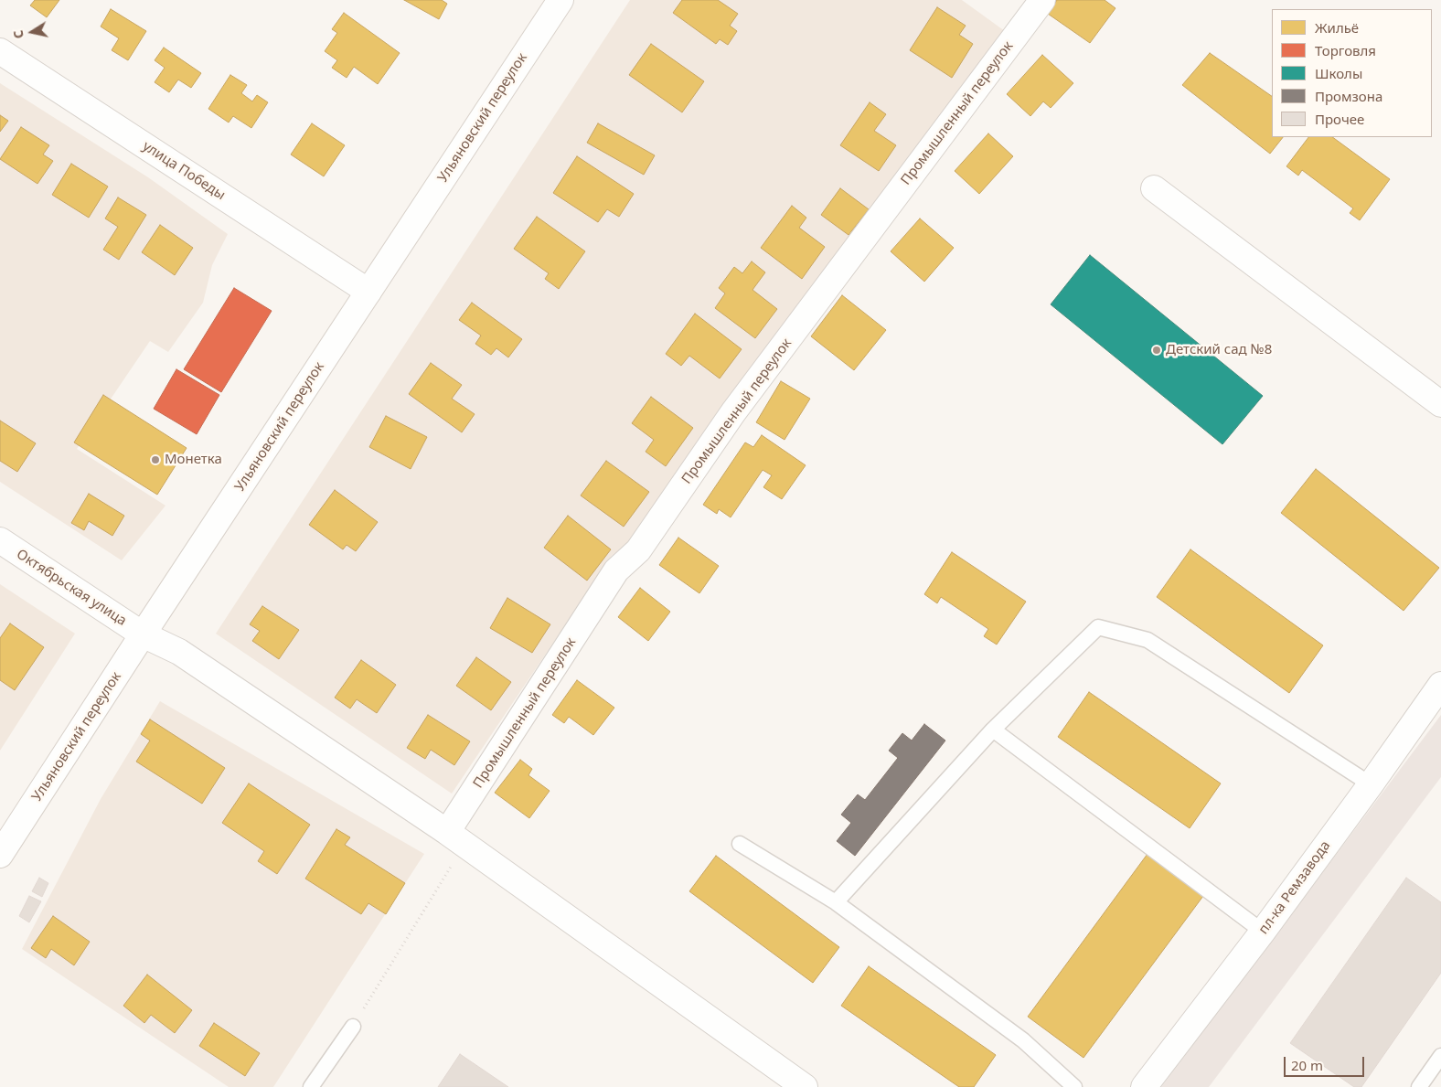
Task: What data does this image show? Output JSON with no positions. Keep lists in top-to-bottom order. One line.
{"streets":{"street":["Промышленный переулок","Ульяновский переулок","улица Победы","Октябрьская улица","пл-ка Ремзавода"]},"crossings":[["Промышленный переулок","Октябрьская улица"],["Ульяновский переулок","улица Победы"],["Ульяновский переулок","Октябрьская улица"]],"places":["Детский сад №8","Монетка"],"legend":["Жильё","Торговля","Школы","Промзона","Прочее"],"scale_bar":"20 m","north":"left"}
